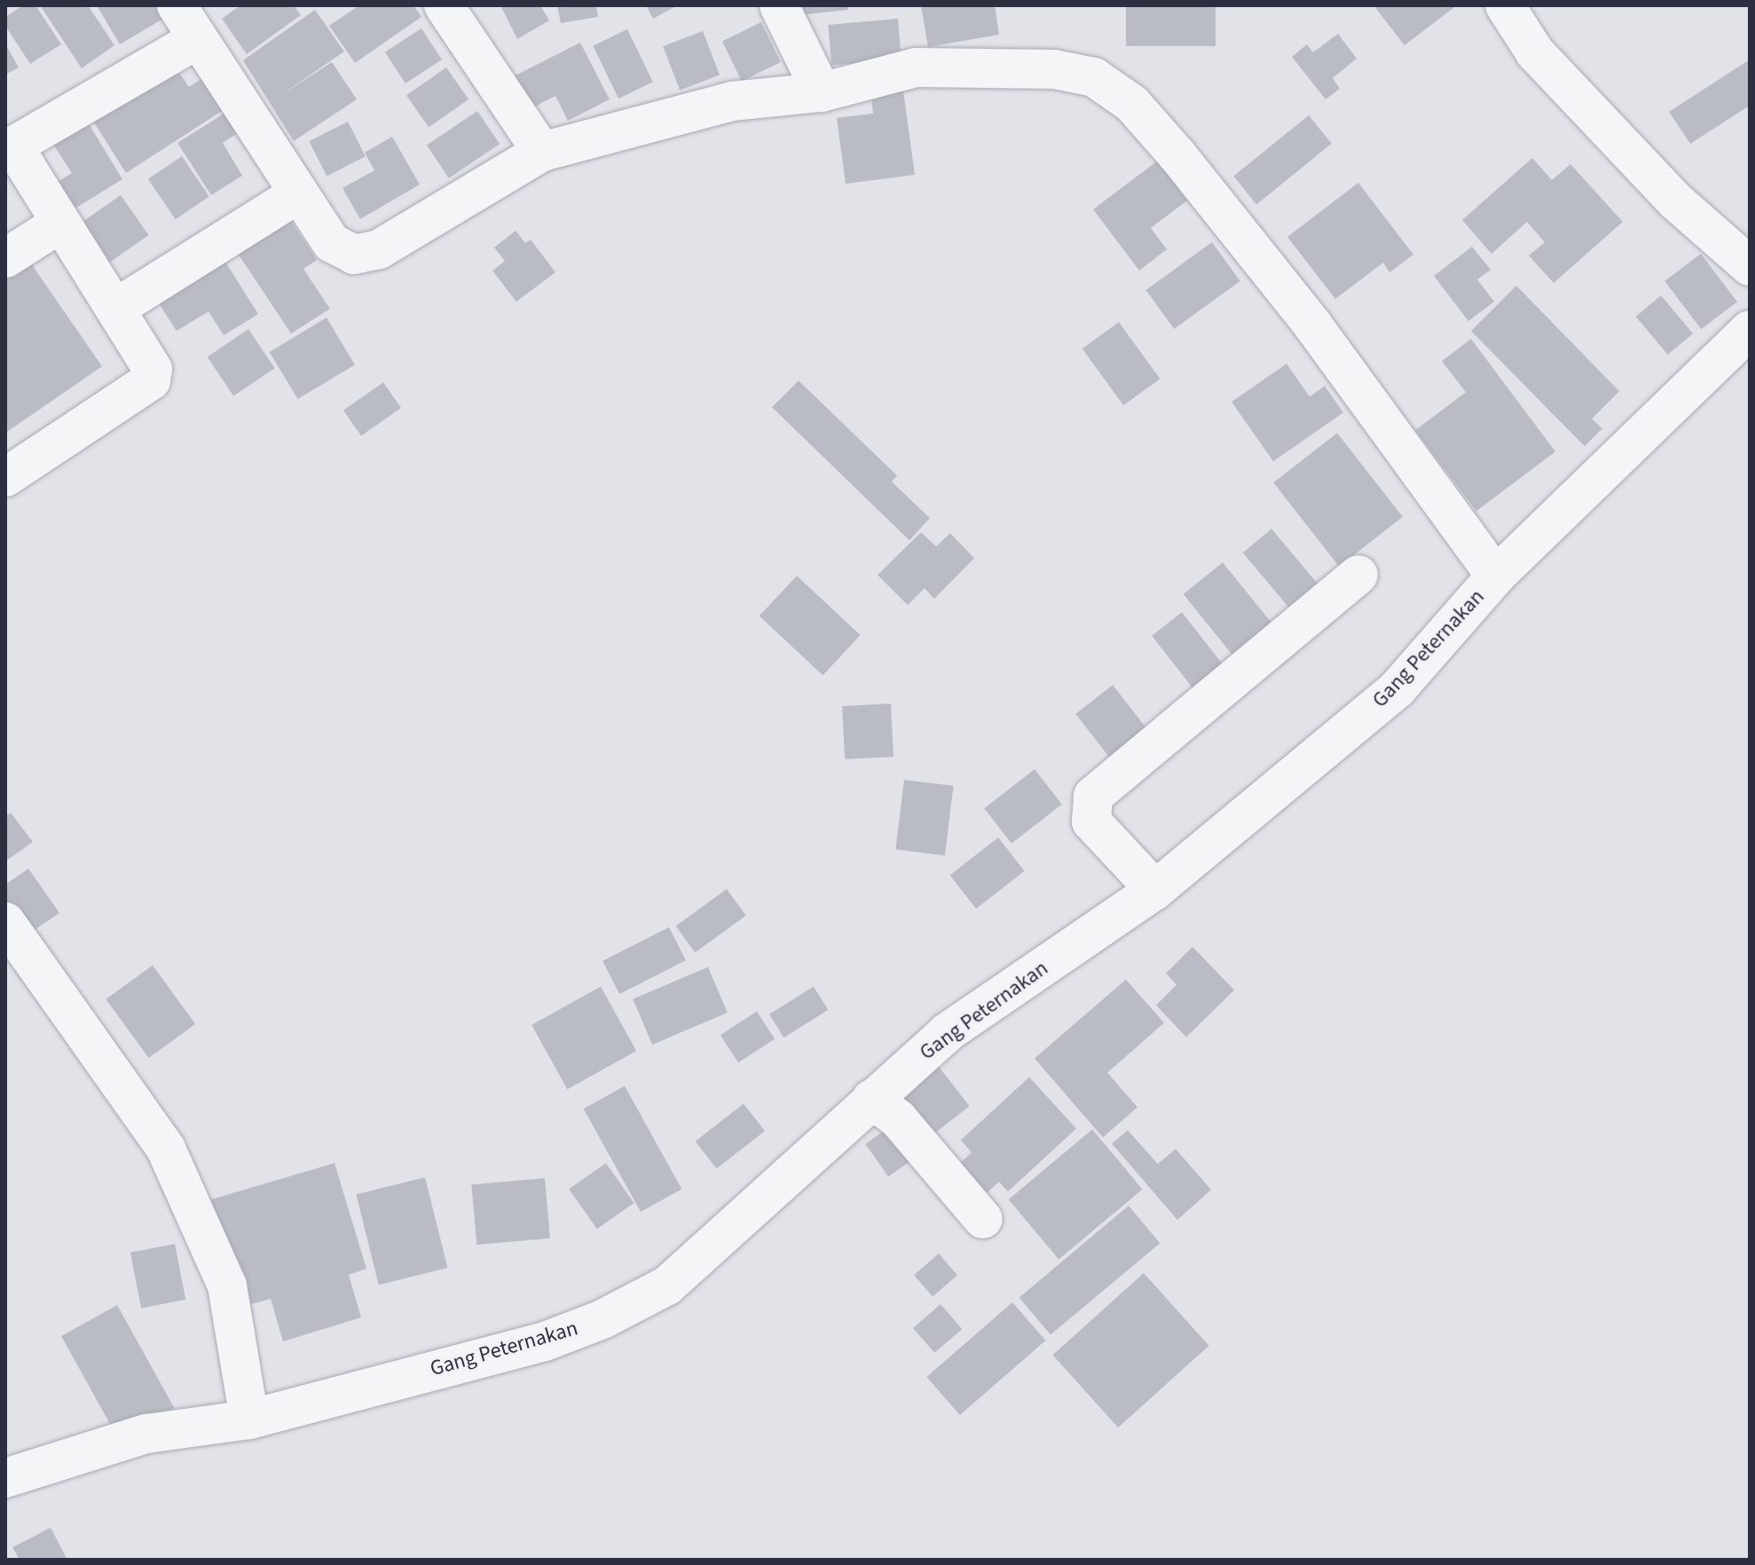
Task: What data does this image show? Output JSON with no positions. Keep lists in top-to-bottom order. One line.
{"streets":{"street":["Gang Peternakan"]}}
